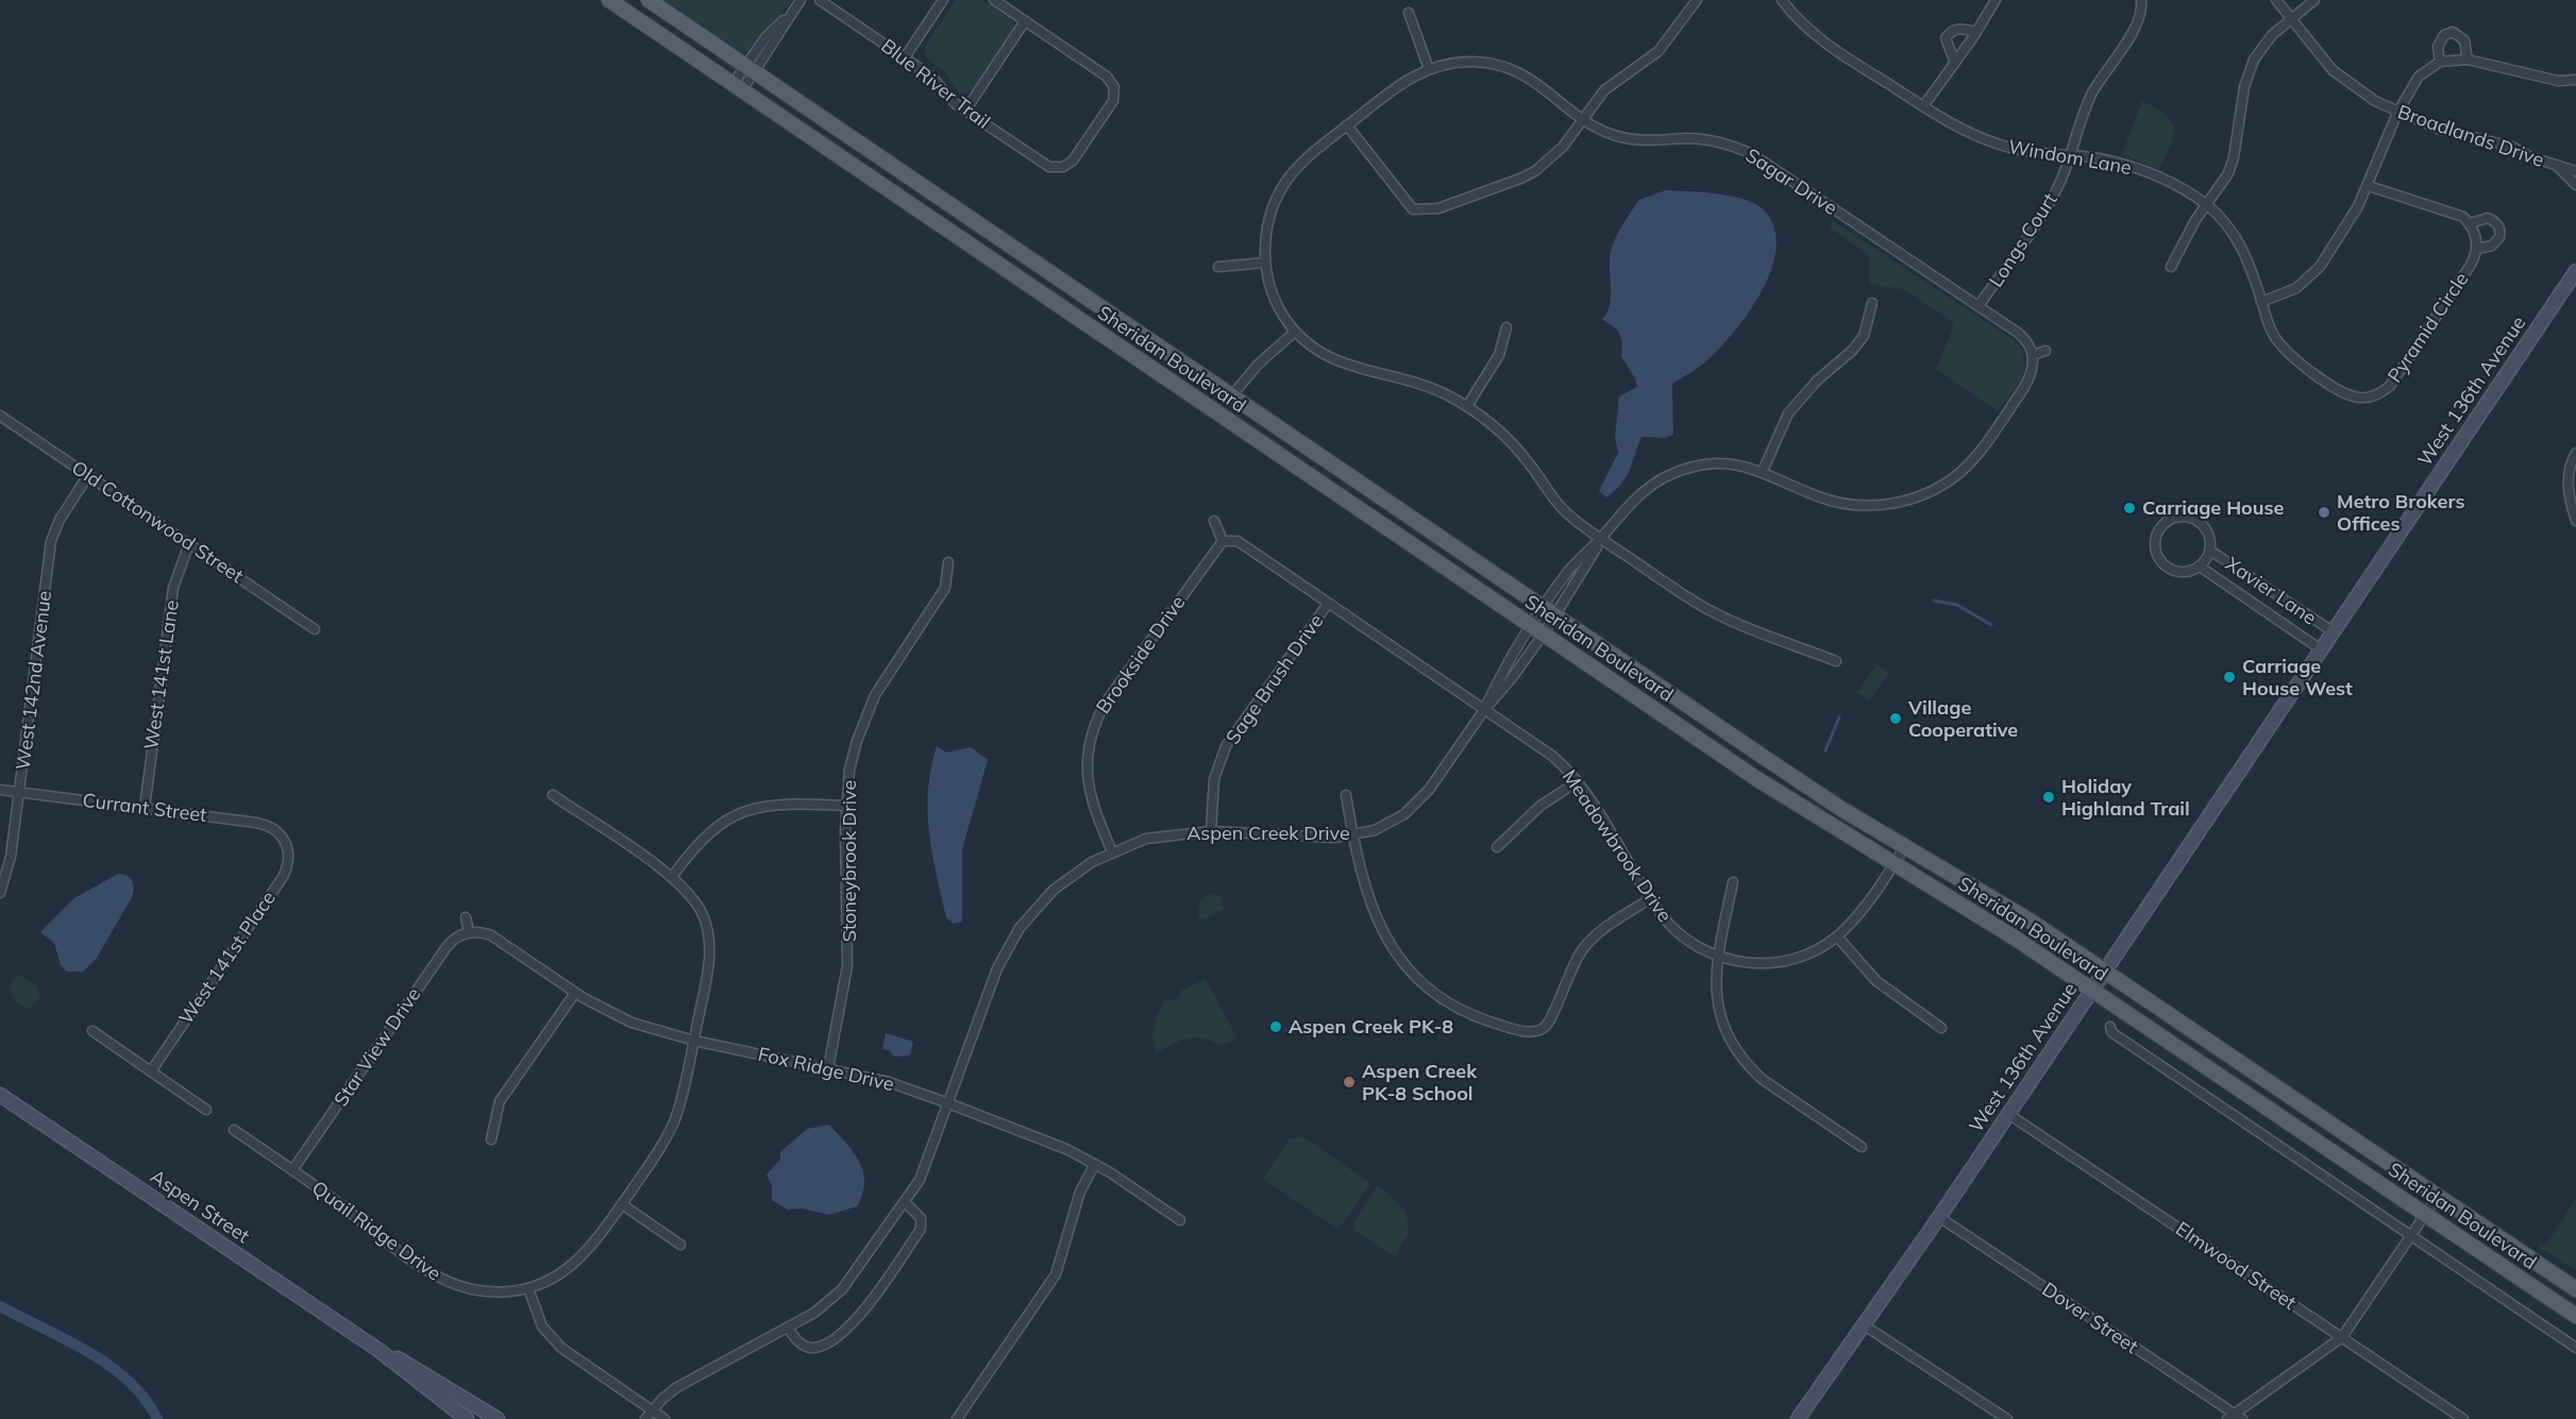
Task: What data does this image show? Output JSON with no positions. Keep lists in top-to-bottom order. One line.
{"streets":{"main road":["Sheridan Boulevard","West 136th Avenue","Aspen Street"],"street":["Blue River Trail","Broadlands Drive","Windom Lane","Sagar Drive","Longs Court","Pyramid Circle","Old Cottonwood Street","Xavier Lane","Brookside Drive","West 141st Lane","Sage Brush Drive","West 142nd Avenue","Currant Street","Aspen Creek Drive","Meadowbrook Drive","Stoneybrook Drive","West 141st Place","Star View Drive","Fox Ridge Drive","Quail Ridge Drive","Elmwood Street","Dover Street"]},"crossings":[["Windom Lane","Longs Court"],["Windom Lane","Pyramid Circle"],["Sagar Drive","Longs Court"],["Sheridan Boulevard","West 136th Avenue"],["Sheridan Boulevard","Aspen Creek Drive"],["Sheridan Boulevard","Meadowbrook Drive"],["West 136th Avenue","Xavier Lane"],["West 136th Avenue","Elmwood Street"],["West 136th Avenue","Dover Street"],["Old Cottonwood Street","West 141st Lane"],["Old Cottonwood Street","West 142nd Avenue"],["Brookside Drive","Aspen Creek Drive"],["Brookside Drive","Meadowbrook Drive"],["West 141st Lane","Currant Street"],["Sage Brush Drive","Aspen Creek Drive"],["Sage Brush Drive","Meadowbrook Drive"],["West 142nd Avenue","Currant Street"],["Currant Street","West 141st Place"],["Aspen Creek Drive","Meadowbrook Drive"],["Aspen Creek Drive","Fox Ridge Drive"],["Stoneybrook Drive","Fox Ridge Drive"],["Star View Drive","Fox Ridge Drive"],["Star View Drive","Quail Ridge Drive"],["Fox Ridge Drive","Quail Ridge Drive"]],"places":["Carriage House","Metro Brokers Offices","Carriage House West","Village Cooperative","Holiday Highland Trail","Aspen Creek PK-8","Aspen Creek PK-8 School"]}
